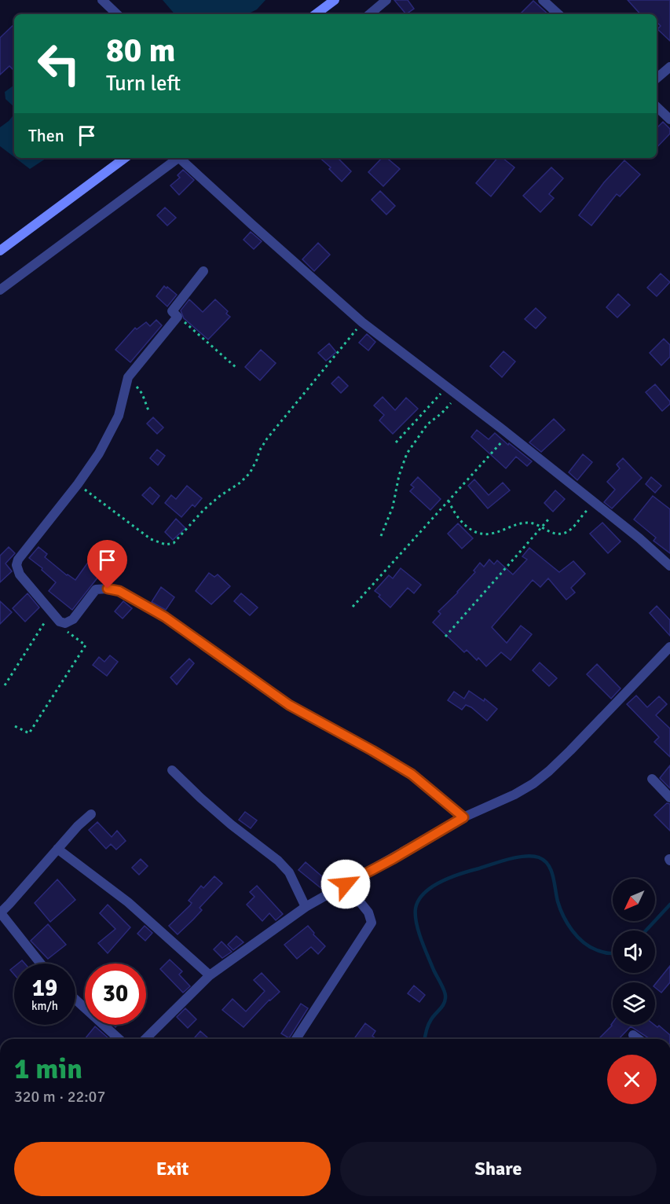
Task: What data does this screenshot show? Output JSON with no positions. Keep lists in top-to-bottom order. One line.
{"north":"bottom left","page":{"turn":["80 m","Turn left"],"then":"Then","speed":"19 km/h","limit":"30","heading":["1 min","320 m · 22:07"],"buttons":["Exit","Share"]}}
